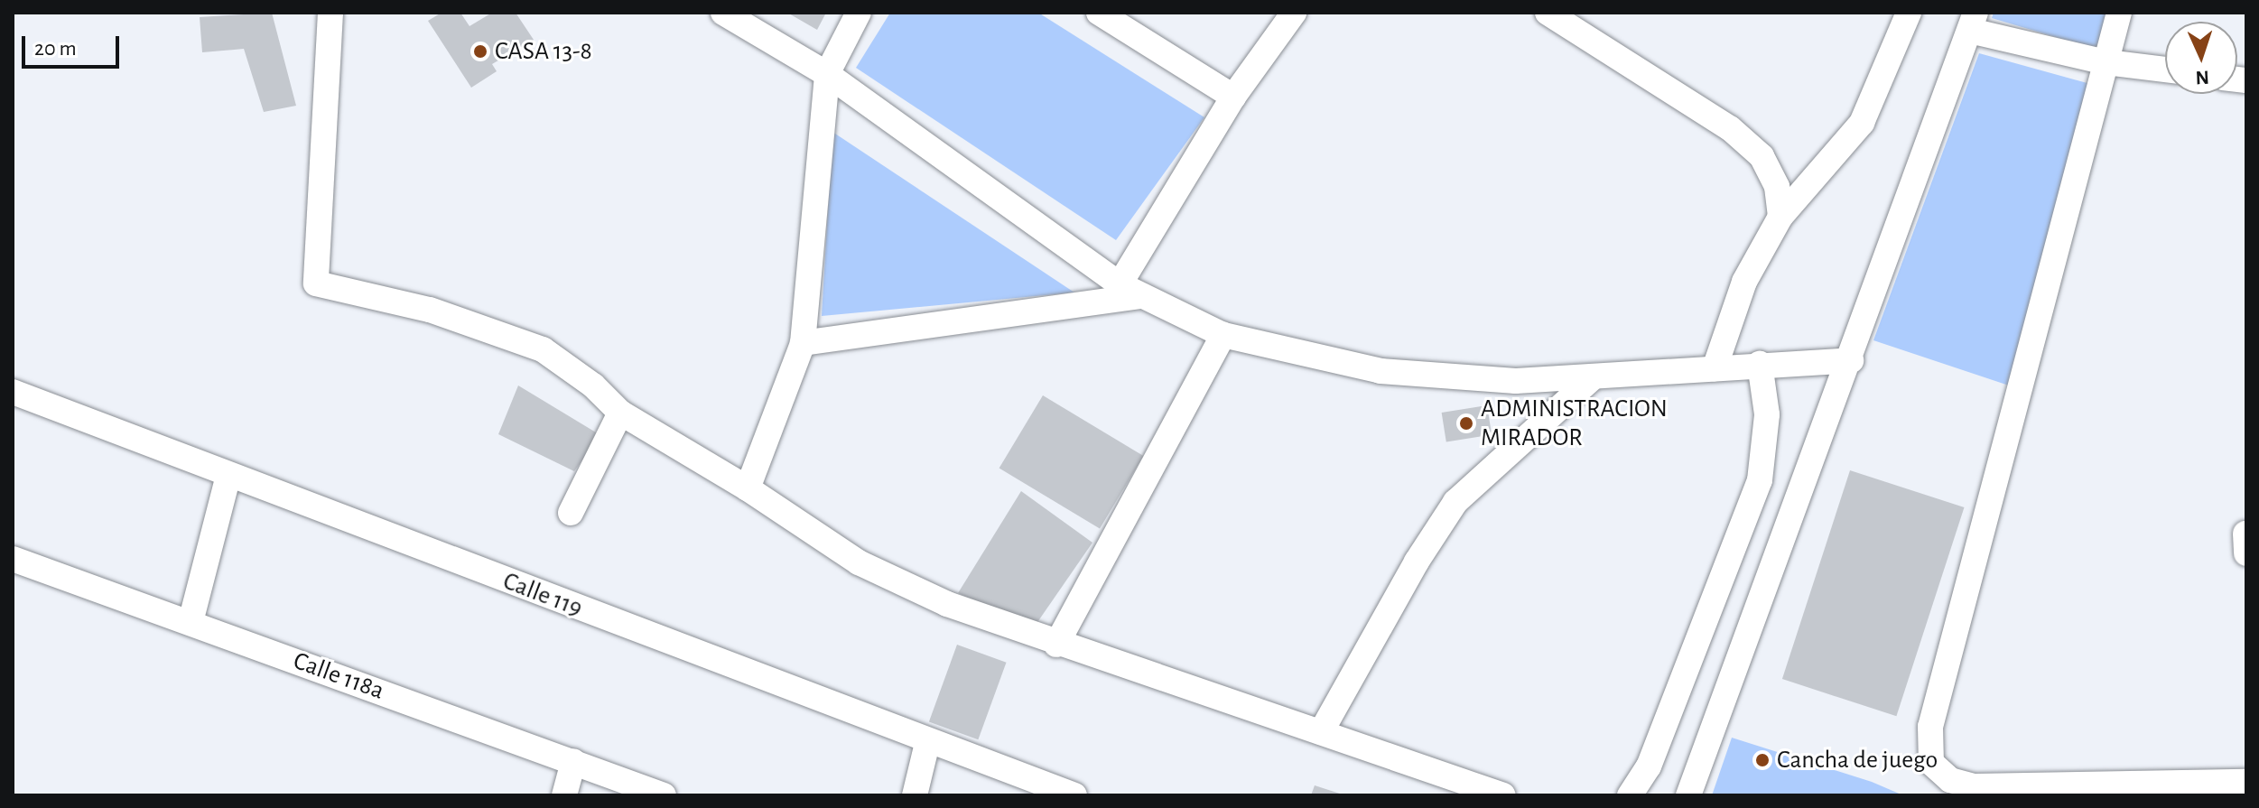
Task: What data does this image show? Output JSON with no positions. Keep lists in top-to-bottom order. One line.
{"streets":{"street":["Calle 119","Calle 118a"]},"places":["CASA 13-8","ADMINISTRACION MIRADOR","Cancha de juego"],"scale_bar":"20 m","north":"bottom"}
